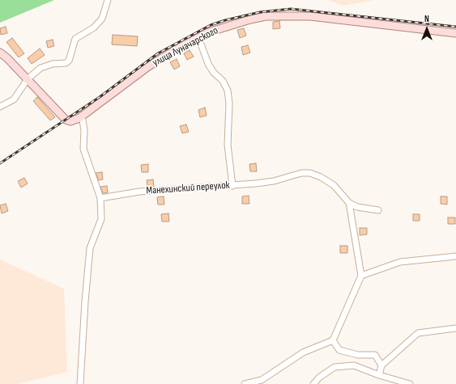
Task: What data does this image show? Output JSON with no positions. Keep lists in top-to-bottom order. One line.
{"streets":{"main road":["улица Луначарского"],"street":["Манехинский переулок"]},"north":"top"}
